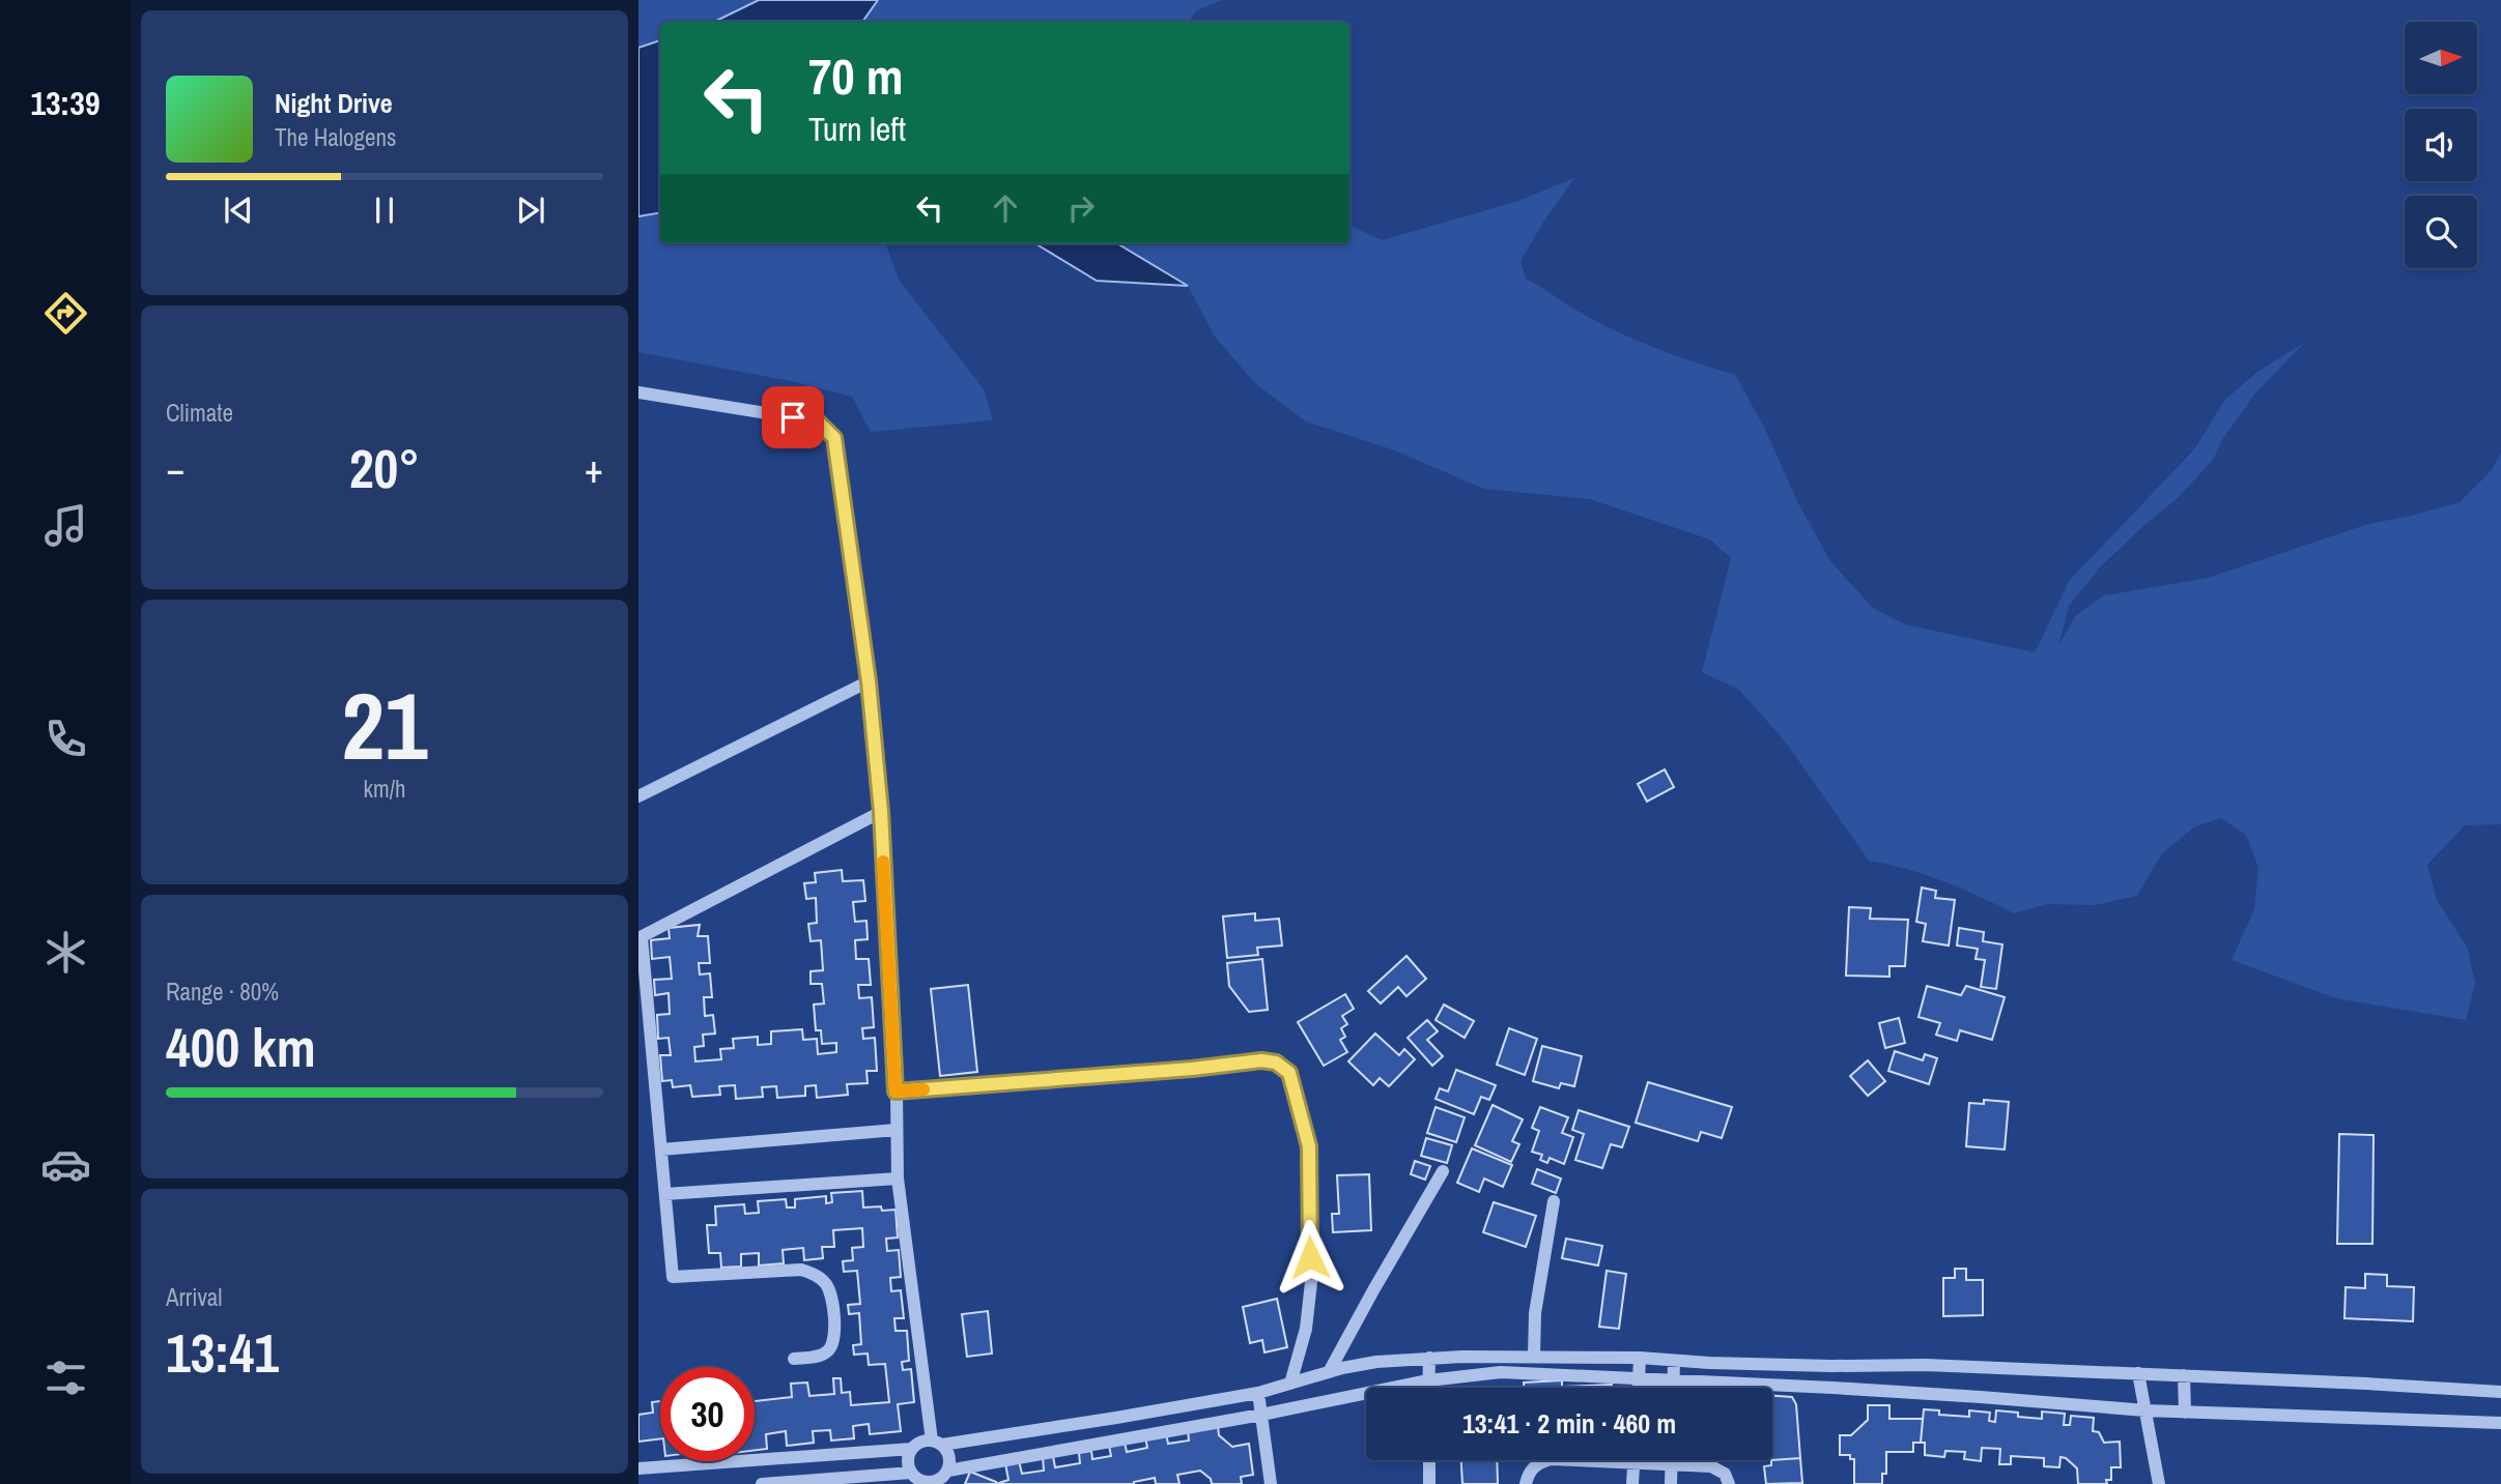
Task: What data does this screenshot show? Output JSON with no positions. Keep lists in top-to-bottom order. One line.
{"north":"right","page":{"tabs":"13:39","turn":["70 m","Turn left"],"song":["Night Drive","The Halogens"],"tile":["Climate",["21","km/h"],["Range · 80%","400 km"],["Arrival","13:41"]],"heat":["−","20°","+"],"limit":"30","trip":"13:41 · 2 min · 460 m"}}
